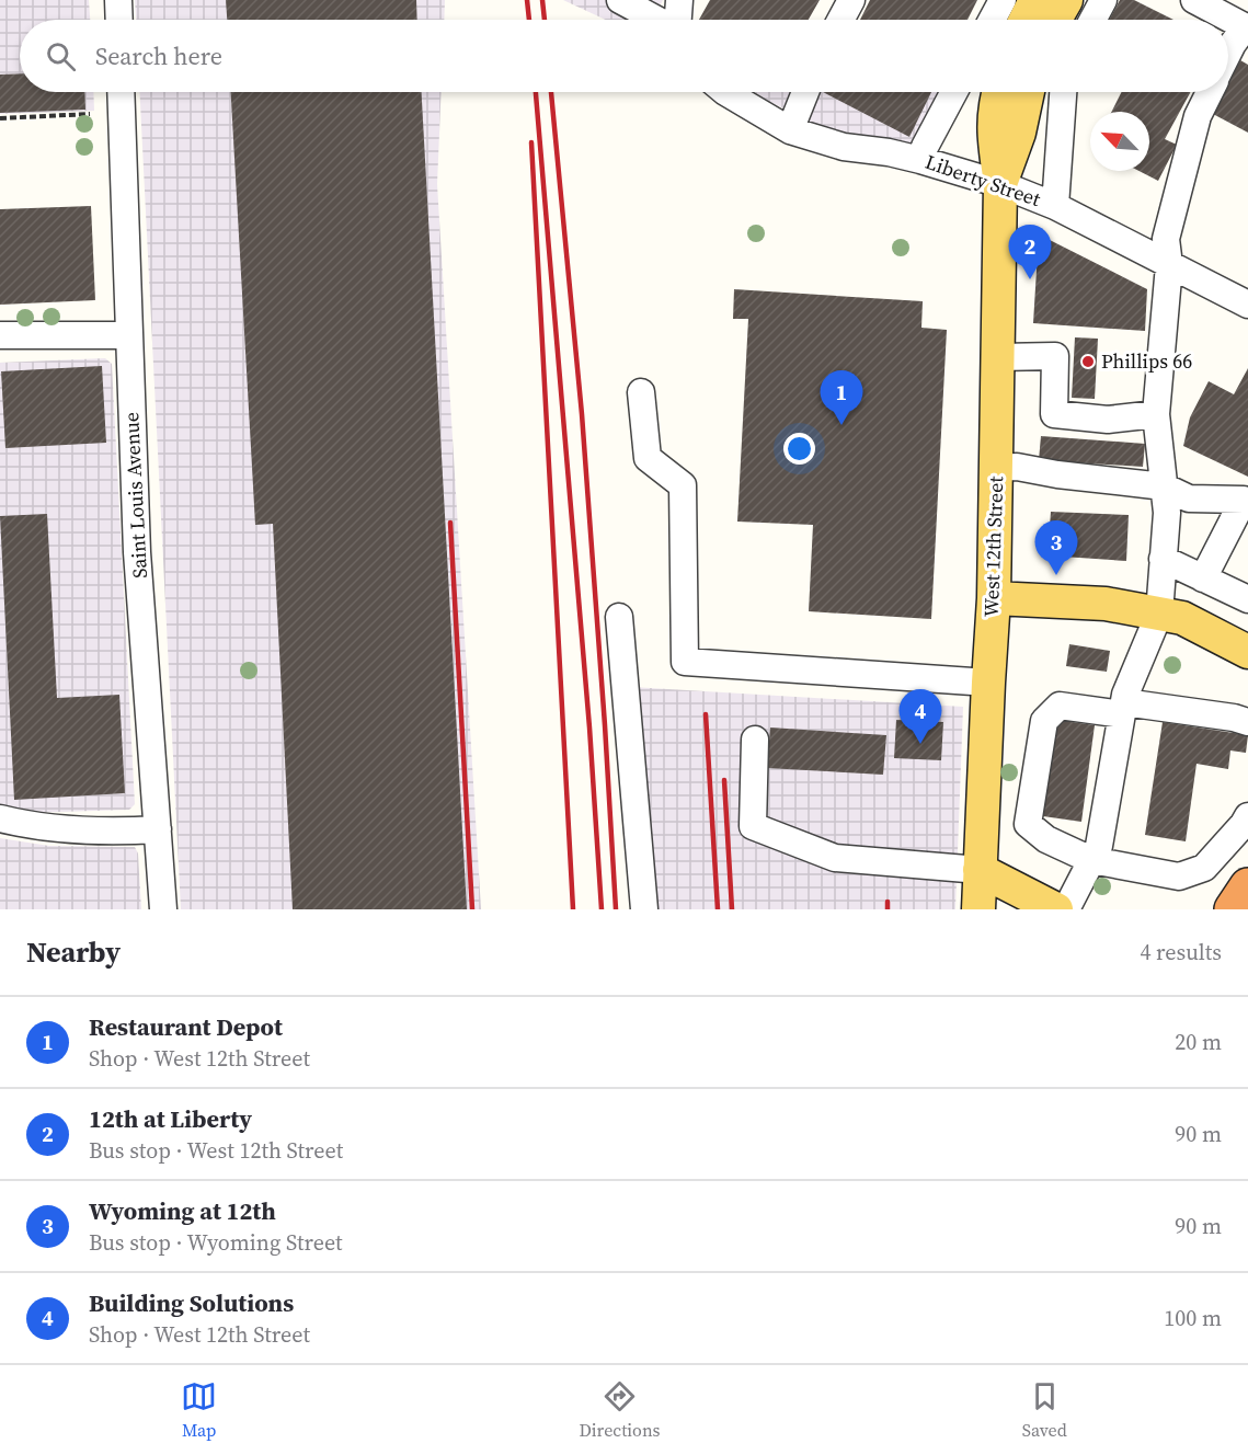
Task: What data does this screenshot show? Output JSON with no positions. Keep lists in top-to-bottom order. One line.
{"streets":{"main road":["West 12th Street"],"street":["Liberty Street","Saint Louis Avenue"]},"crossings":[["Liberty Street","West 12th Street"]],"places":["Phillips 66"],"north":"top left","page":{"search":"Search here","pins":["2","1","3","4"],"heading":["Nearby","4 results"],"list":[{"mark":"1","name":"Restaurant Depot","note":"Shop · West 12th Street","value":"20 m"},{"mark":"2","name":"12th at Liberty","note":"Bus stop · West 12th Street","value":"90 m"},{"mark":"3","name":"Wyoming at 12th","note":"Bus stop · Wyoming Street","value":"90 m"},{"mark":"4","name":"Building Solutions","note":"Shop · West 12th Street","value":"100 m"}],"nav":["Map","Directions","Saved"]}}
